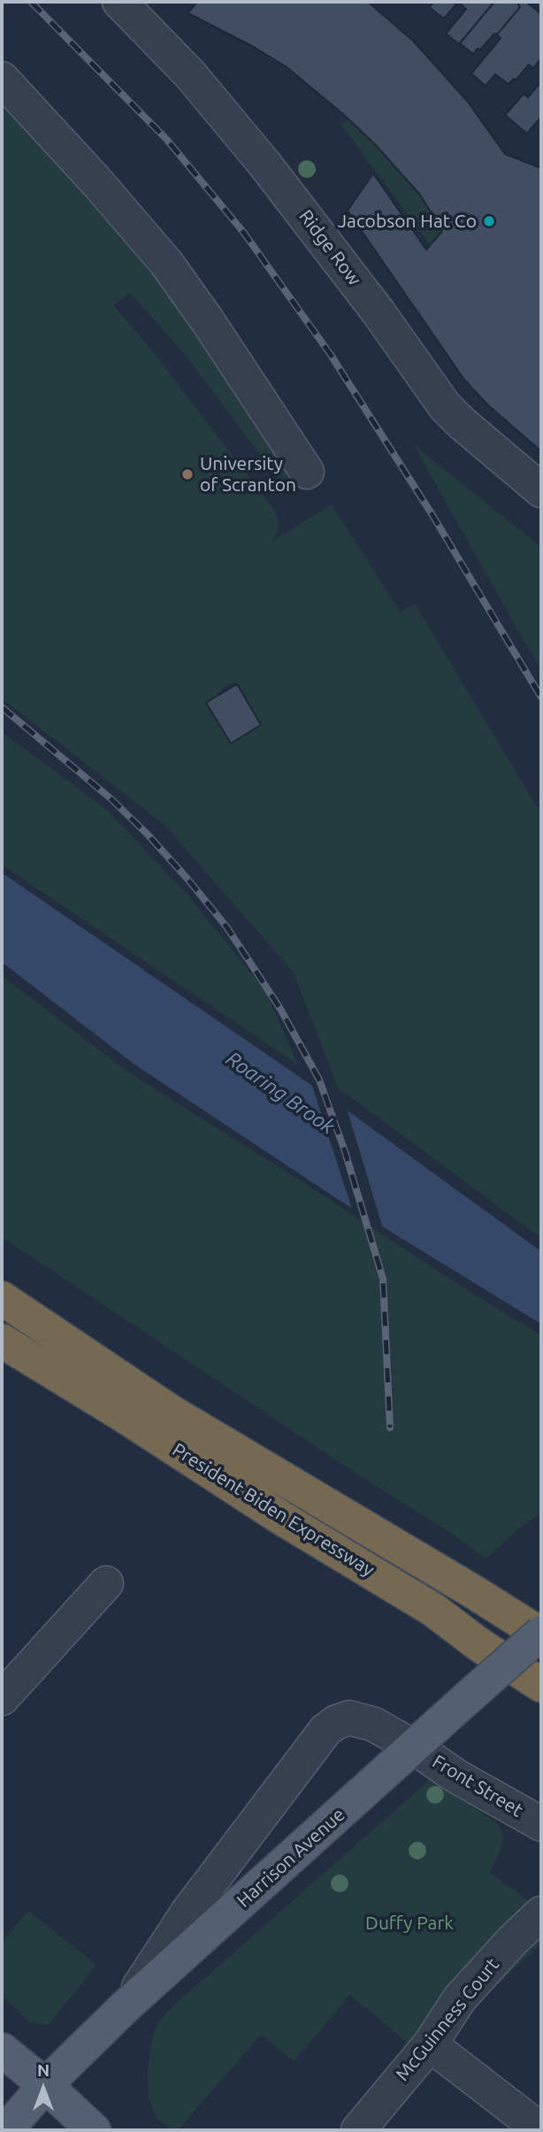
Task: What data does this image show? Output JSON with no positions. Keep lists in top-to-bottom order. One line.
{"streets":{"highway":["President Biden Expressway"],"main road":["Harrison Avenue"],"street":["Ridge Row","Front Street","McGuinness Court"]},"crossings":[["President Biden Expressway","Harrison Avenue"],["Front Street","Harrison Avenue"]],"water":["Roaring Brook"],"parks":["Duffy Park"],"places":["Jacobson Hat Co","University of Scranton"],"north":"top"}
